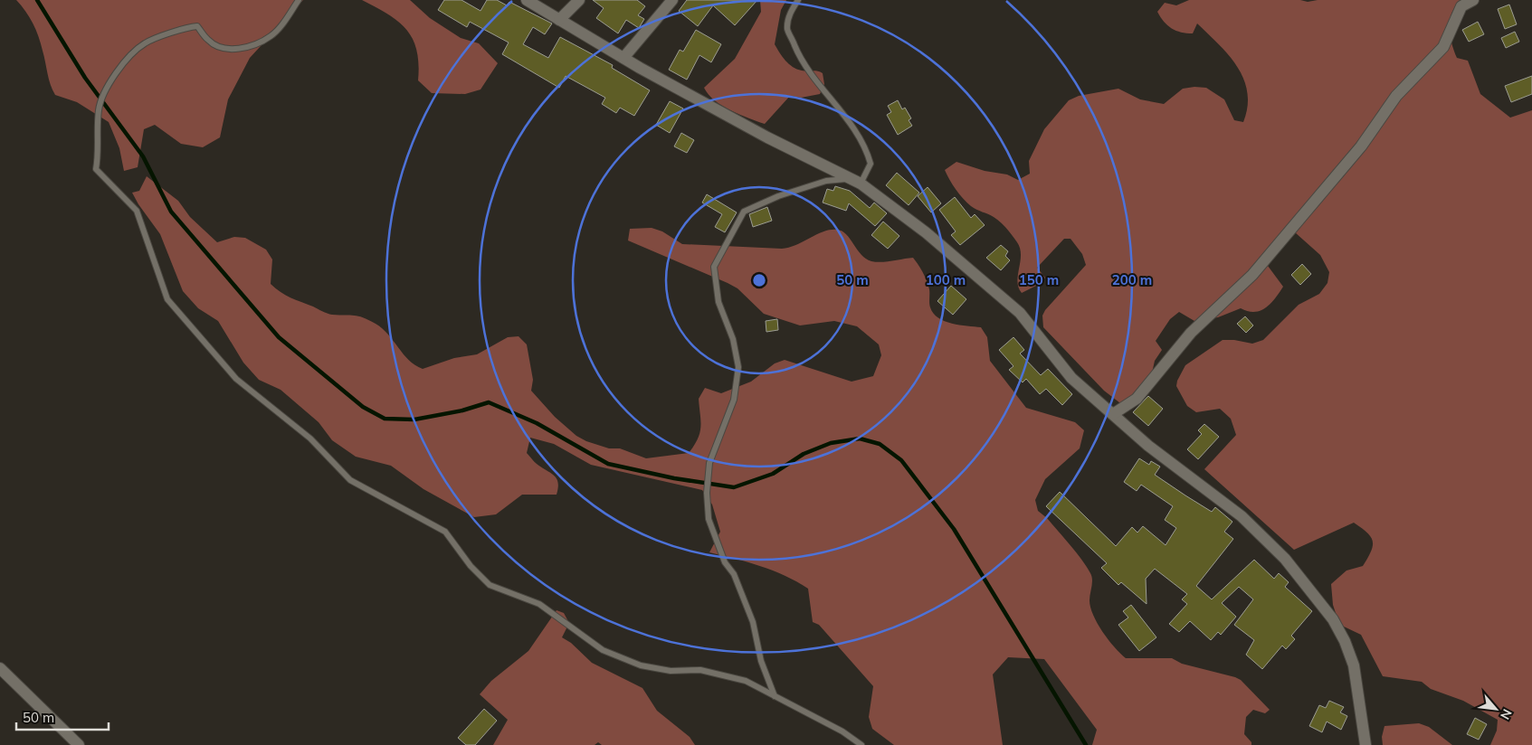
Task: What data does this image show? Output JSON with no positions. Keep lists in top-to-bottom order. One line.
{"scale_bar":"50 m","north":"bottom right","rings":["50 m","100 m","150 m","200 m"]}
